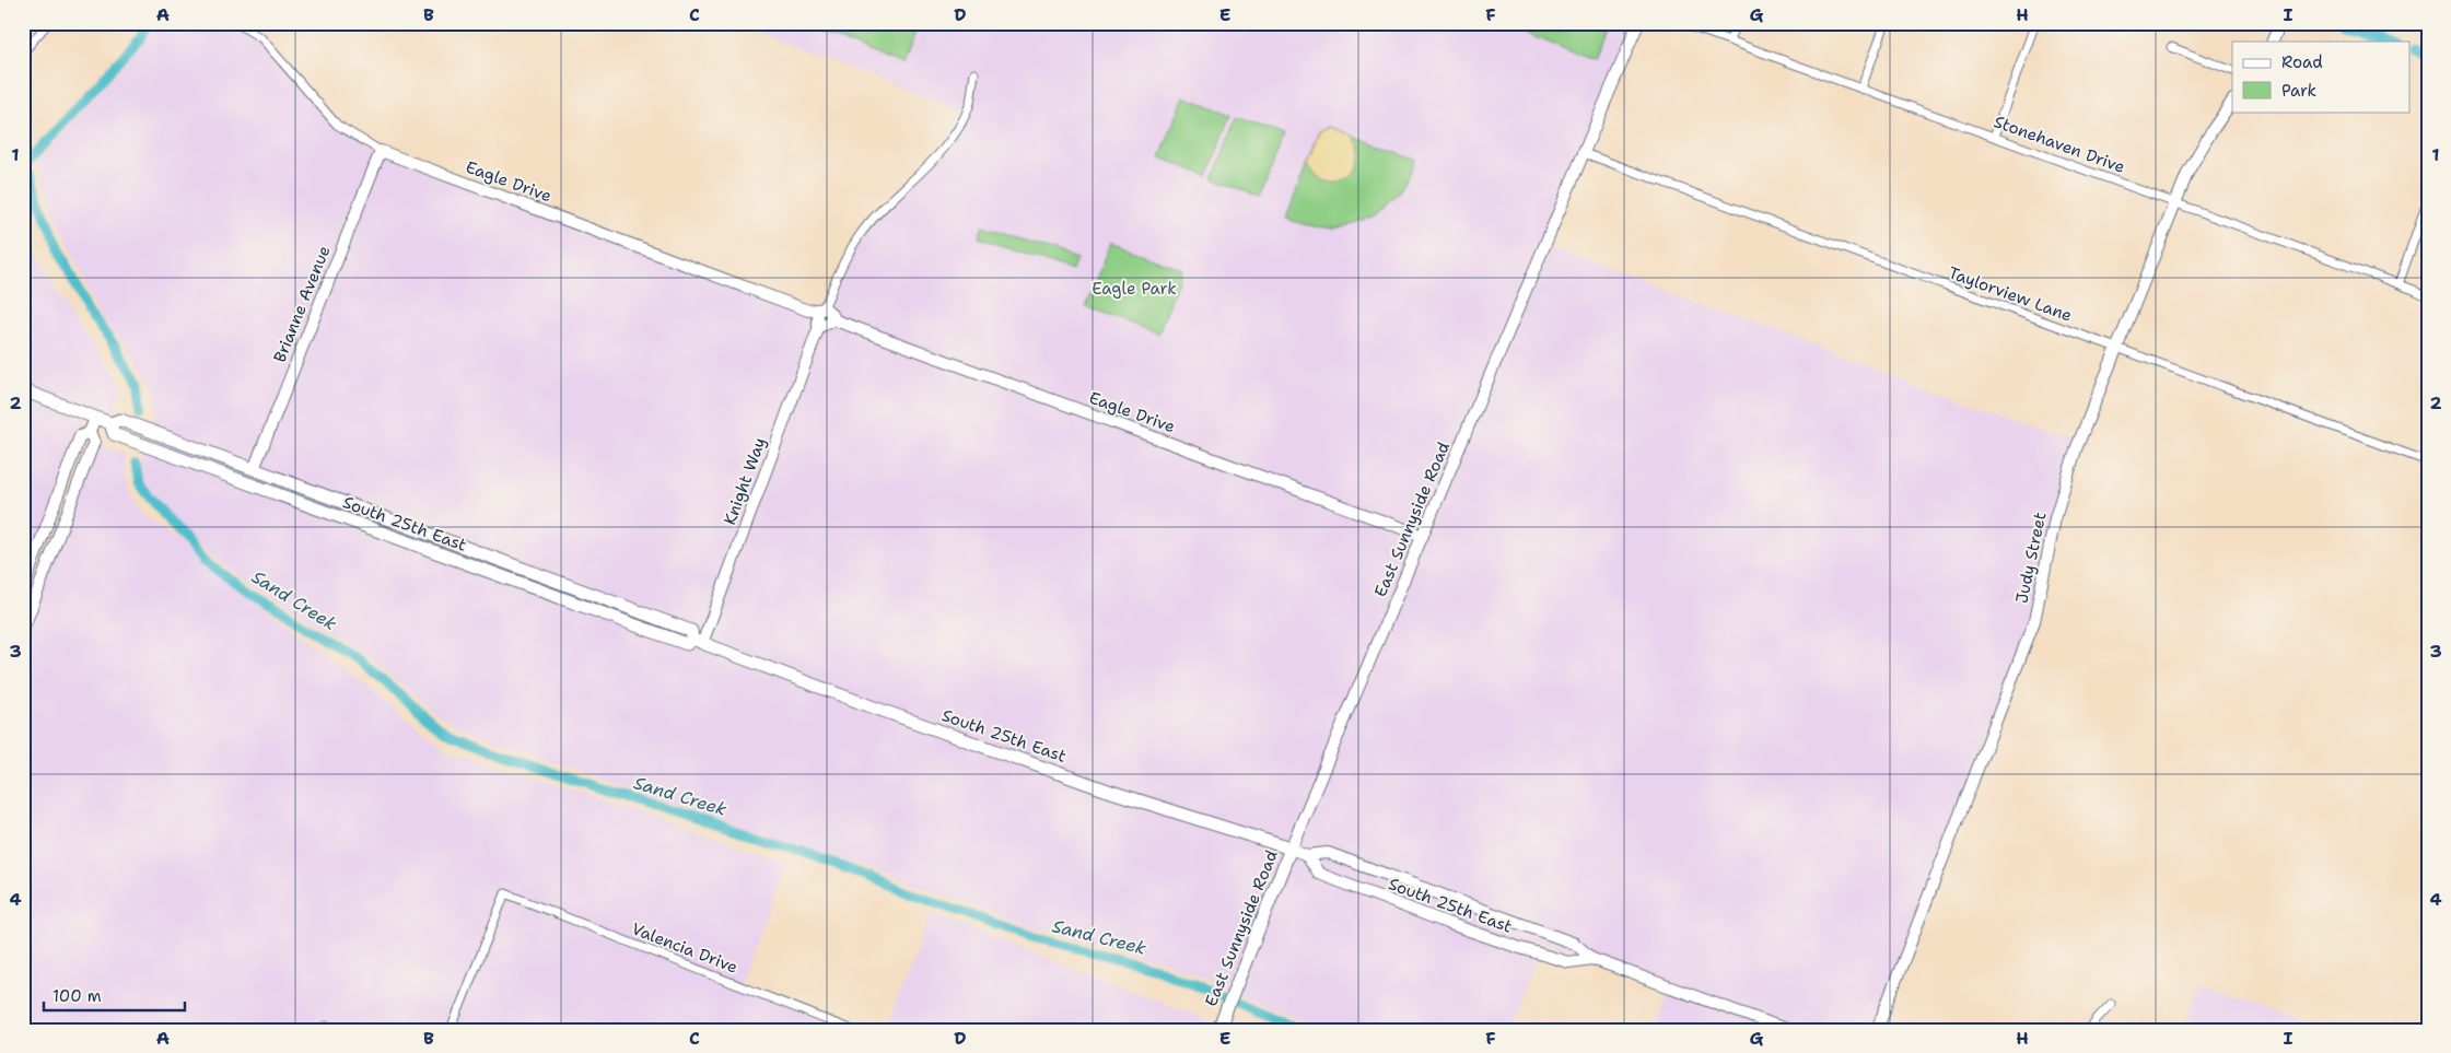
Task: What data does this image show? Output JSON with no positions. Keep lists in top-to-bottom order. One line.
{"streets":{"main road":["East Sunnyside Road","South 25th East"],"street":["Stonehaven Drive","Eagle Drive","Taylorview Lane","Brianne Avenue","Knight Way","Judy Street","Valencia Drive"]},"crossings":[["Stonehaven Drive","Judy Street"],["Eagle Drive","Brianne Avenue"],["Eagle Drive","Knight Way"],["Eagle Drive","East Sunnyside Road"],["Taylorview Lane","East Sunnyside Road"],["Taylorview Lane","Judy Street"],["Brianne Avenue","South 25th East"],["Knight Way","South 25th East"],["East Sunnyside Road","South 25th East"]],"water":["Sand Creek"],"parks":["Eagle Park"],"legend":["Road","Park"],"scale_bar":"100 m","grid":{"columns":["A","B","C","D","E","F","G","H","I"],"rows":["1","2","3","4"]}}
